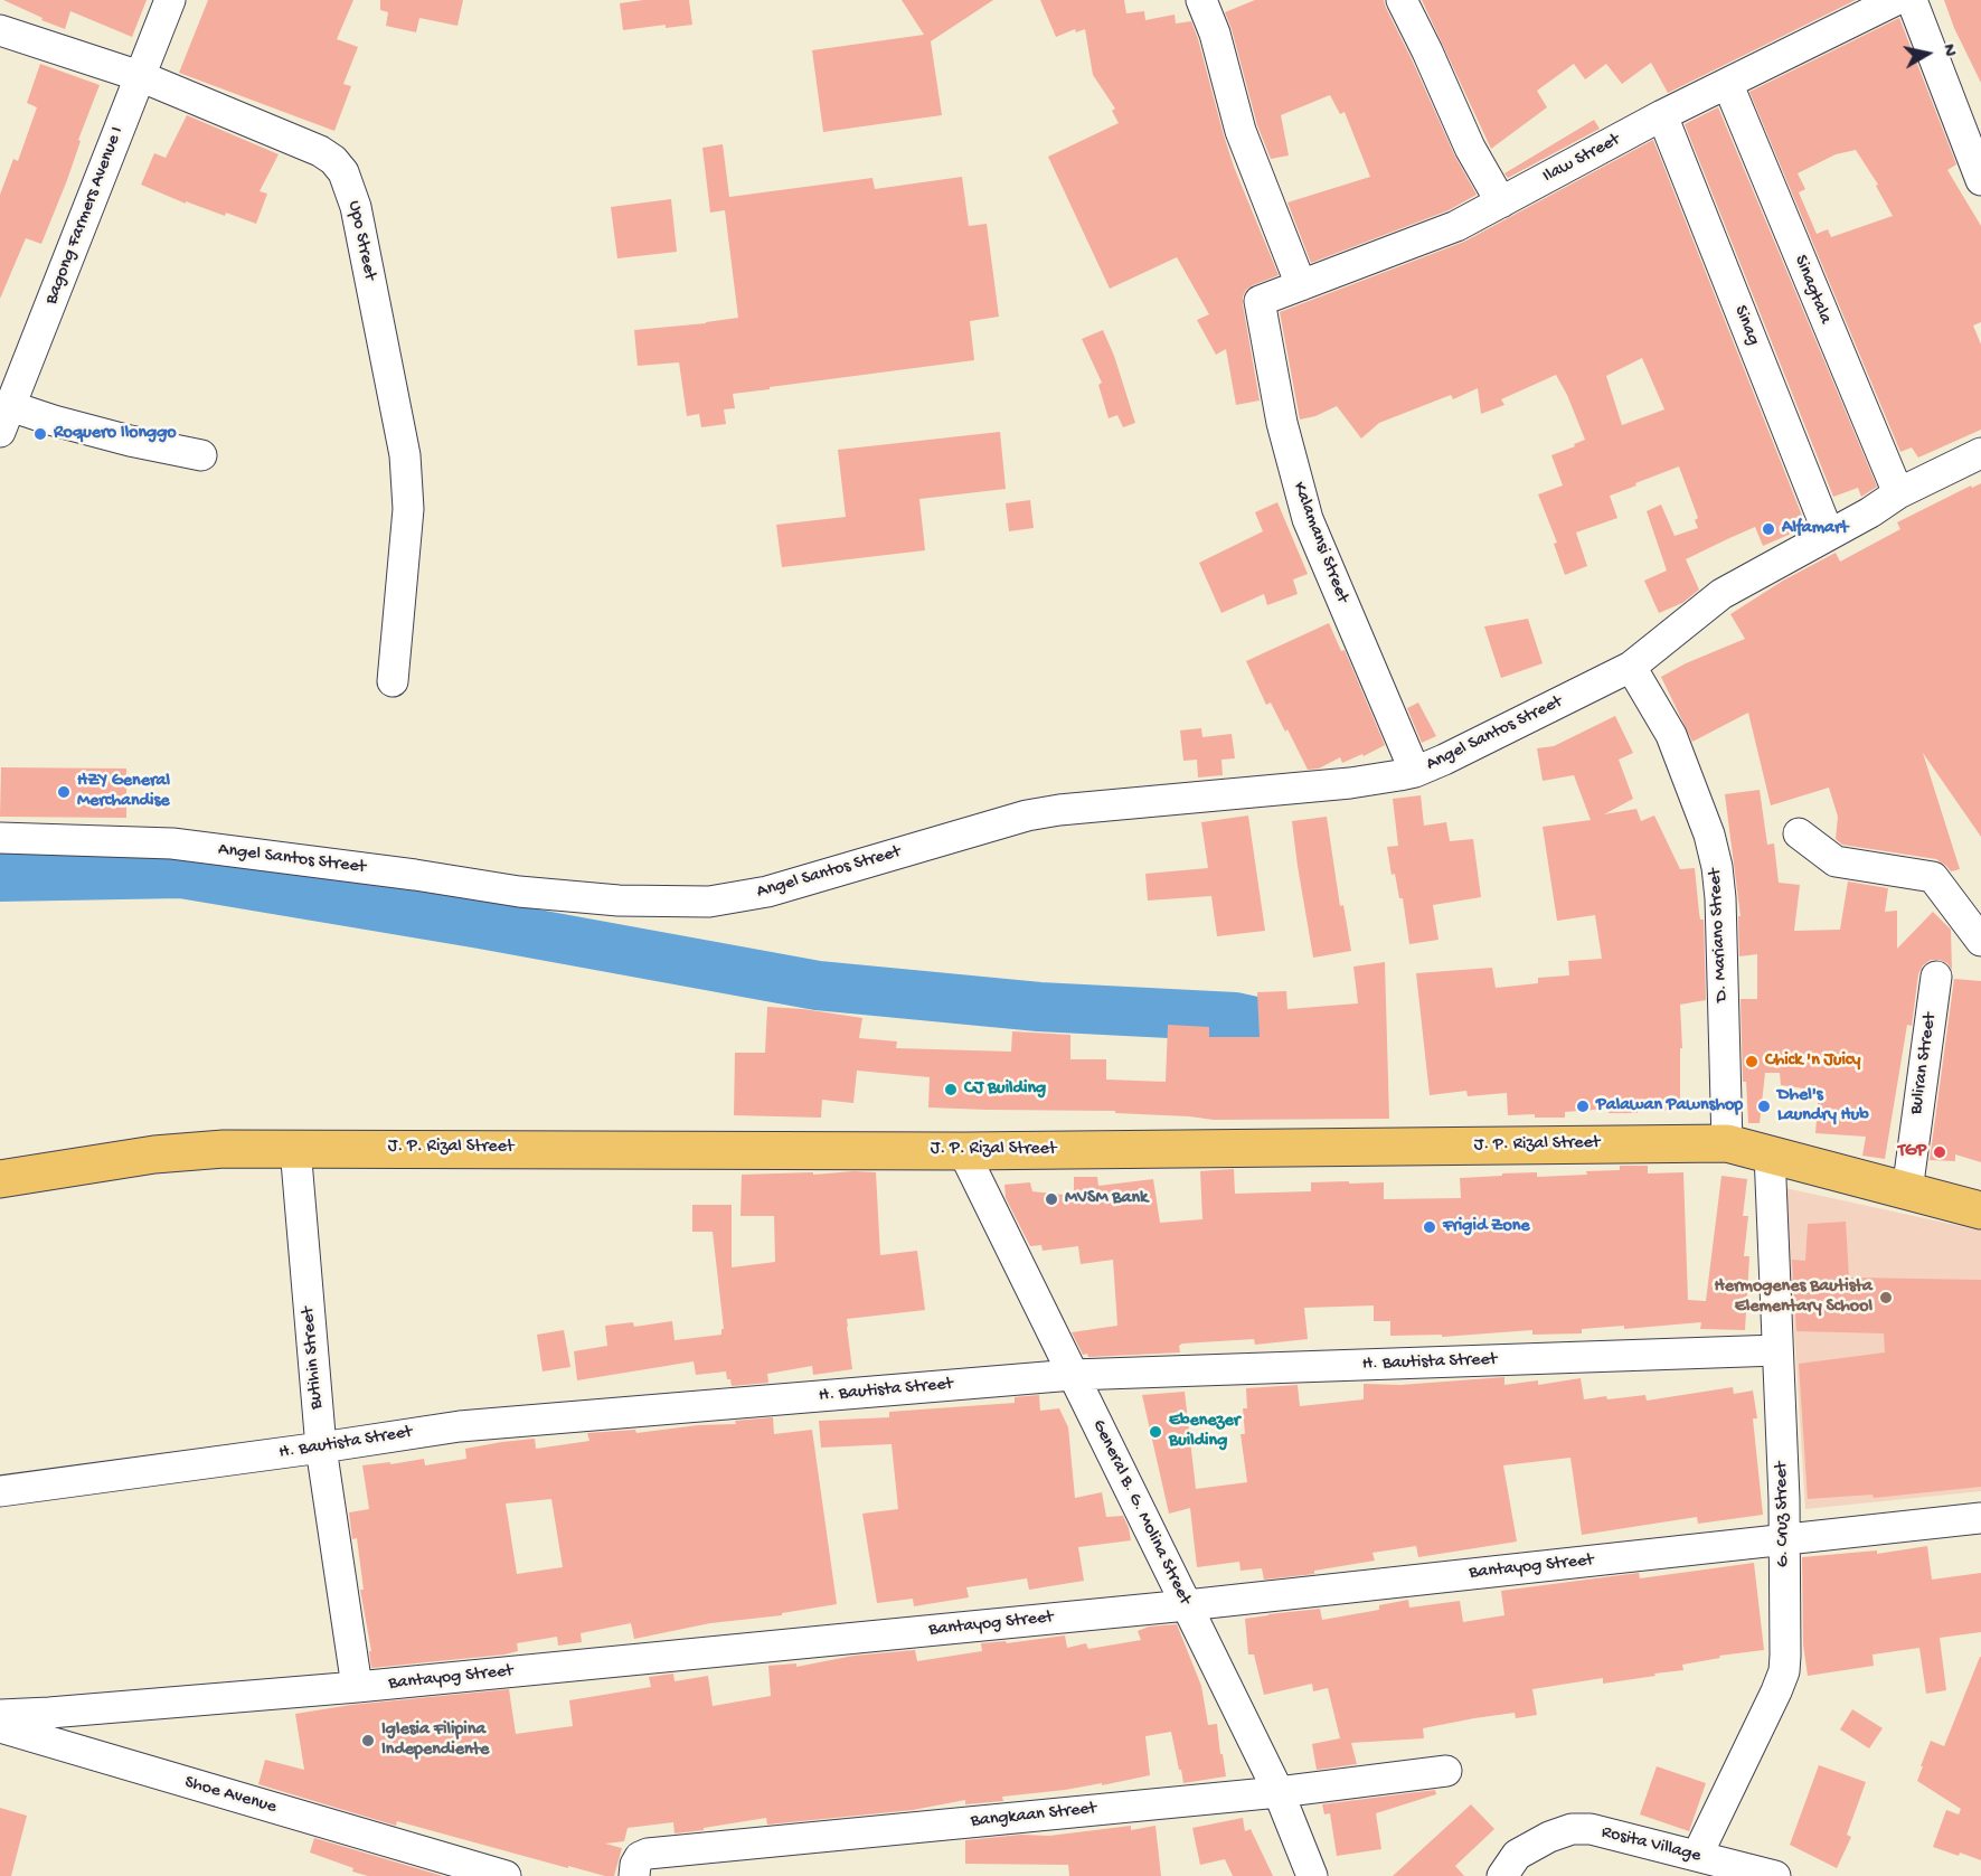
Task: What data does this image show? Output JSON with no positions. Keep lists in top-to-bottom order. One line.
{"streets":{"main road":["J. P. Rizal Street"],"street":["Ilaw Street","Bagong Farmers Avenue I","Upo Street","Sinagtala","Sinag","Kalamansi Street","Angel Santos Street","D. Mariano Street","Buliran Street","Butihin Street","H. Bautista Street","General B. G. Molina Street","G. Cruz Street","Bantayog Street","Shoe Avenue","Bangkaan Street","Rosita Village"]},"crossings":[["Ilaw Street","Sinagtala"],["Ilaw Street","Sinag"],["Ilaw Street","Kalamansi Street"],["Bagong Farmers Avenue I","Upo Street"],["Sinagtala","Angel Santos Street"],["Sinag","Angel Santos Street"],["Kalamansi Street","Angel Santos Street"],["Angel Santos Street","D. Mariano Street"],["D. Mariano Street","J. P. Rizal Street"],["Buliran Street","J. P. Rizal Street"],["J. P. Rizal Street","Butihin Street"],["J. P. Rizal Street","General B. G. Molina Street"],["J. P. Rizal Street","G. Cruz Street"],["Butihin Street","H. Bautista Street"],["Butihin Street","Bantayog Street"],["H. Bautista Street","General B. G. Molina Street"],["H. Bautista Street","G. Cruz Street"],["General B. G. Molina Street","Bantayog Street"],["General B. G. Molina Street","Bangkaan Street"],["G. Cruz Street","Bantayog Street"],["G. Cruz Street","Rosita Village"]],"places":["Roquero Ilonggo","Alfamart","HZY General Merchandise","Chick 'n Juicy","CJ Building","Palawan Pawnshop","Dhel's Laundry Hub","TGP","MVSM Bank","Frigid Zone","Hermogenes Bautista Elementary School","Ebenezer Building","Iglesia Filipina Independiente"],"north":"right"}
